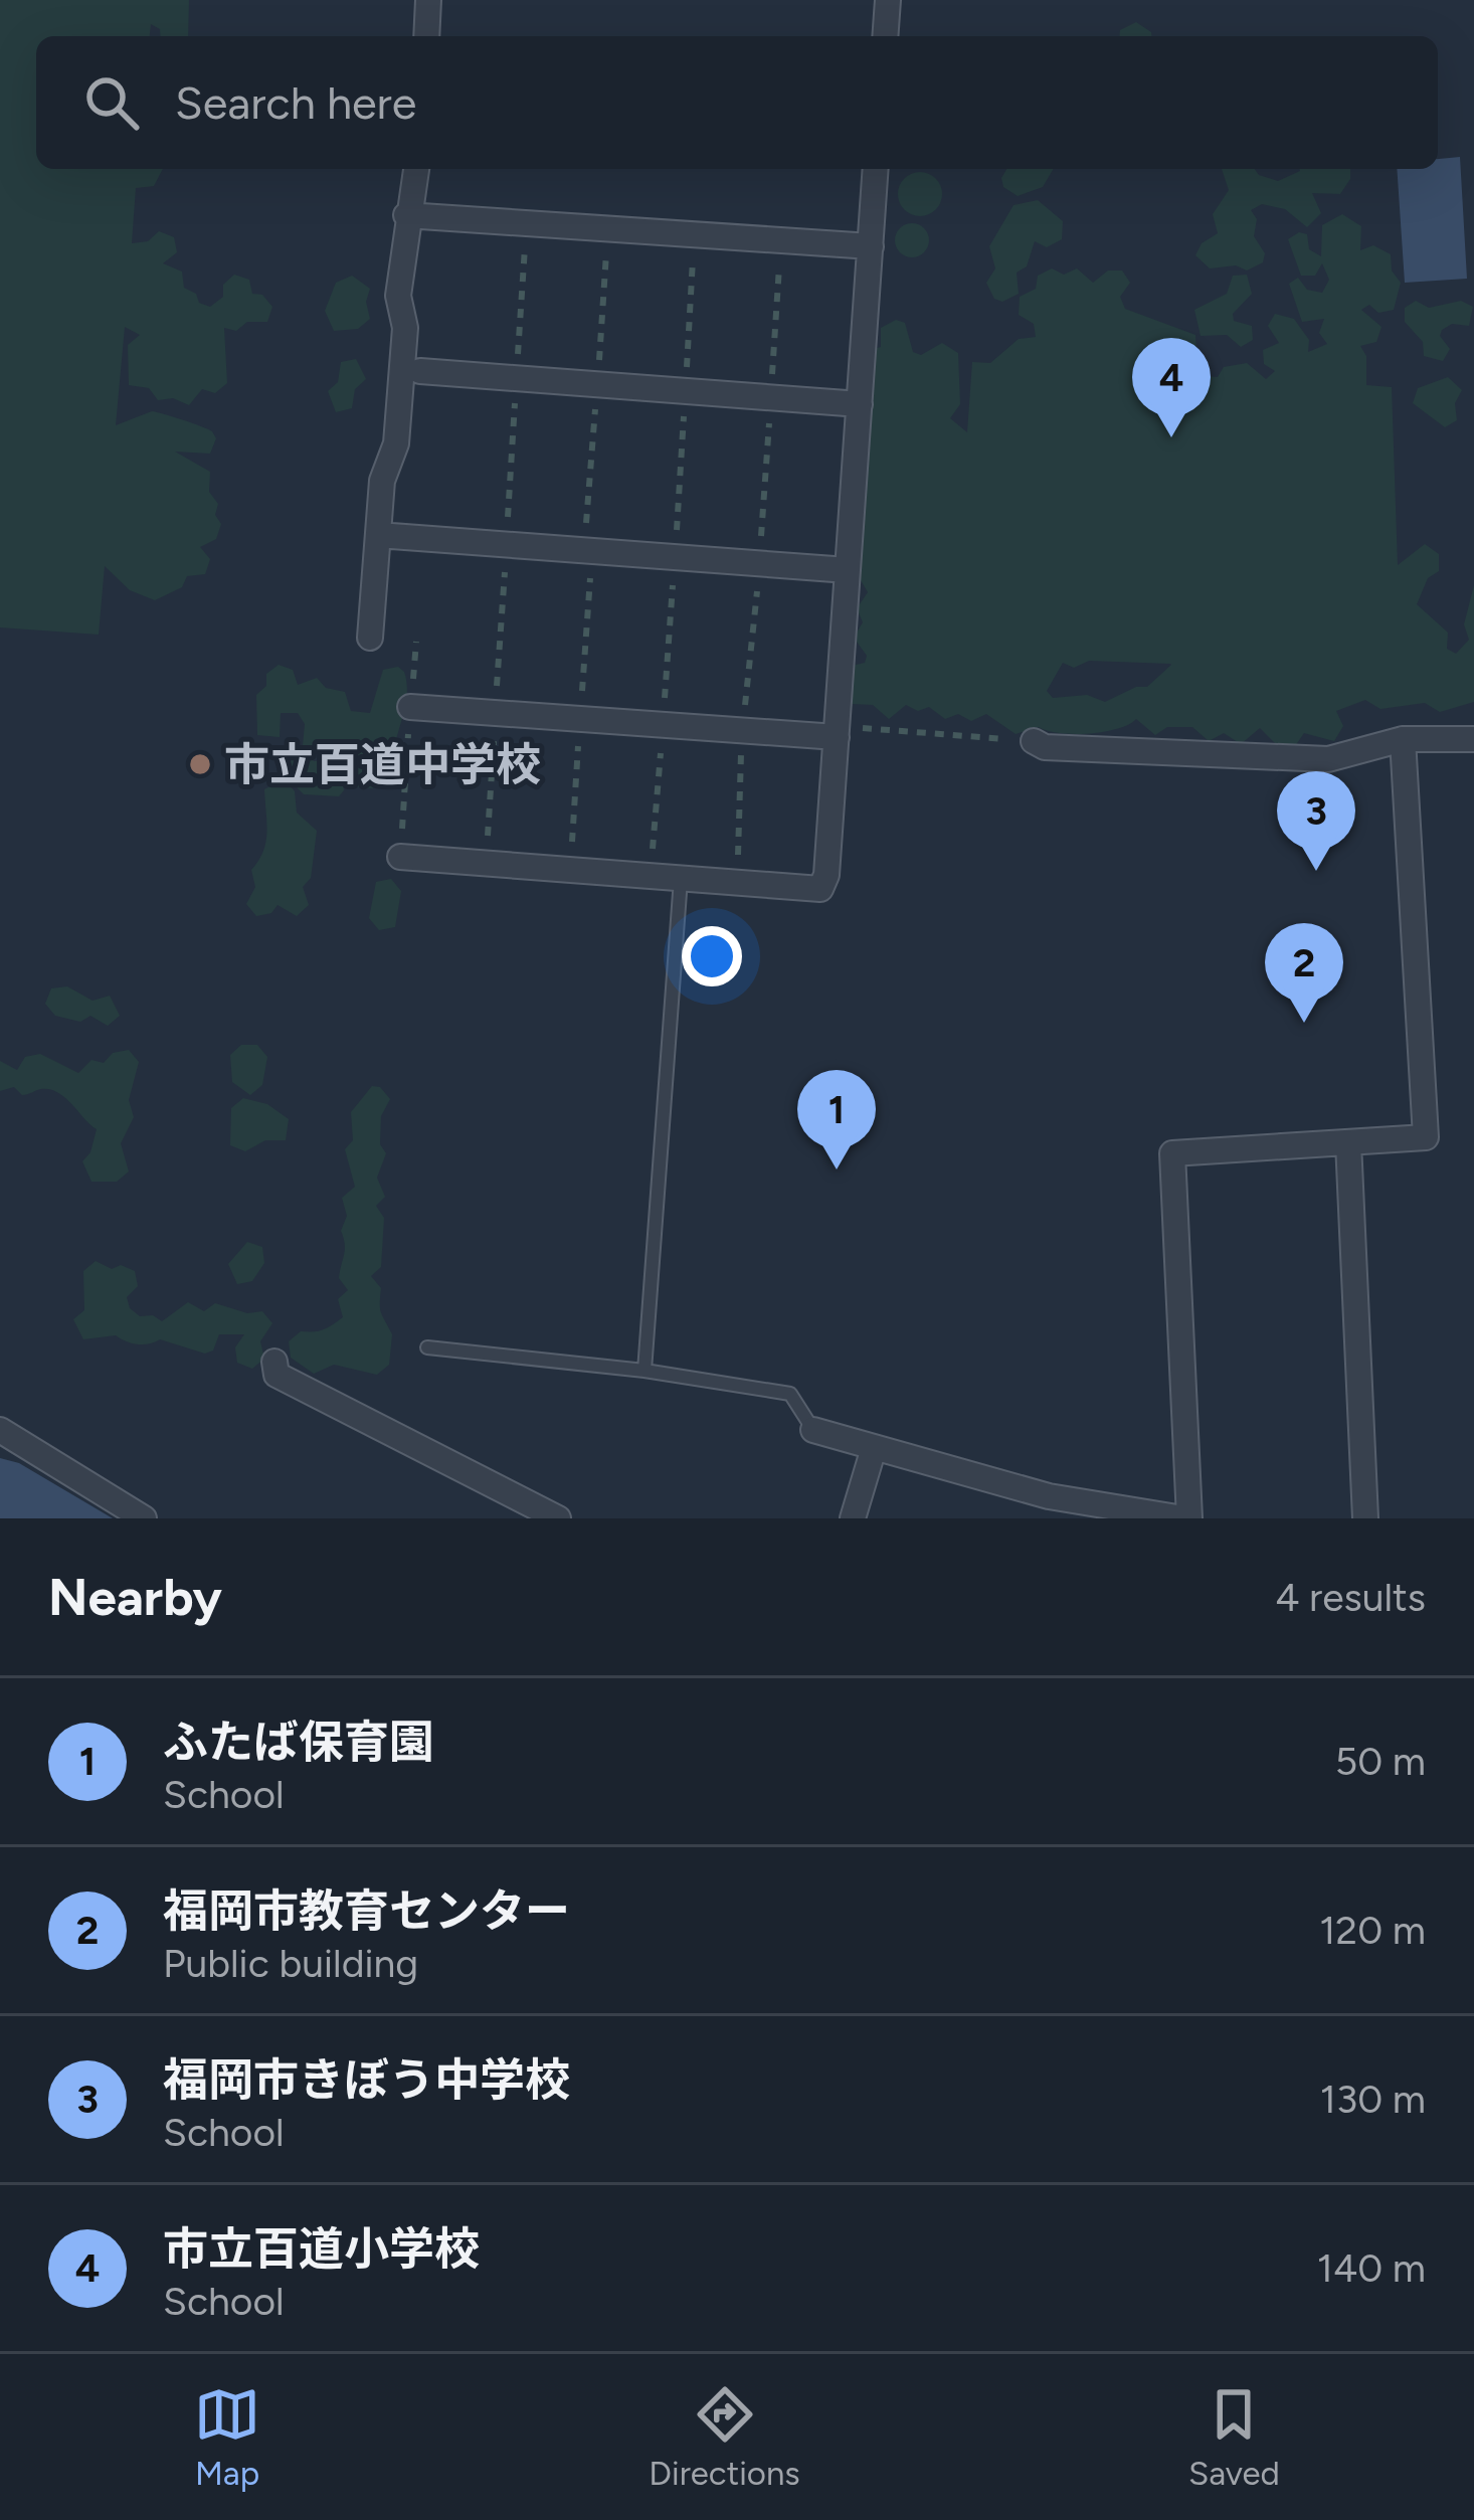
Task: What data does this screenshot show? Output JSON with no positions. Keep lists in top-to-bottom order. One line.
{"places":["市立百道中学校"],"page":{"search":"Search here","pins":["4","3","2","1"],"heading":["Nearby","4 results"],"list":[{"mark":"1","name":"ふたば保育園","note":"School","value":"50 m"},{"mark":"2","name":"福岡市教育センター","note":"Public building","value":"120 m"},{"mark":"3","name":"福岡市きぼう中学校","note":"School","value":"130 m"},{"mark":"4","name":"市立百道小学校","note":"School","value":"140 m"}],"nav":["Map","Directions","Saved"]}}
